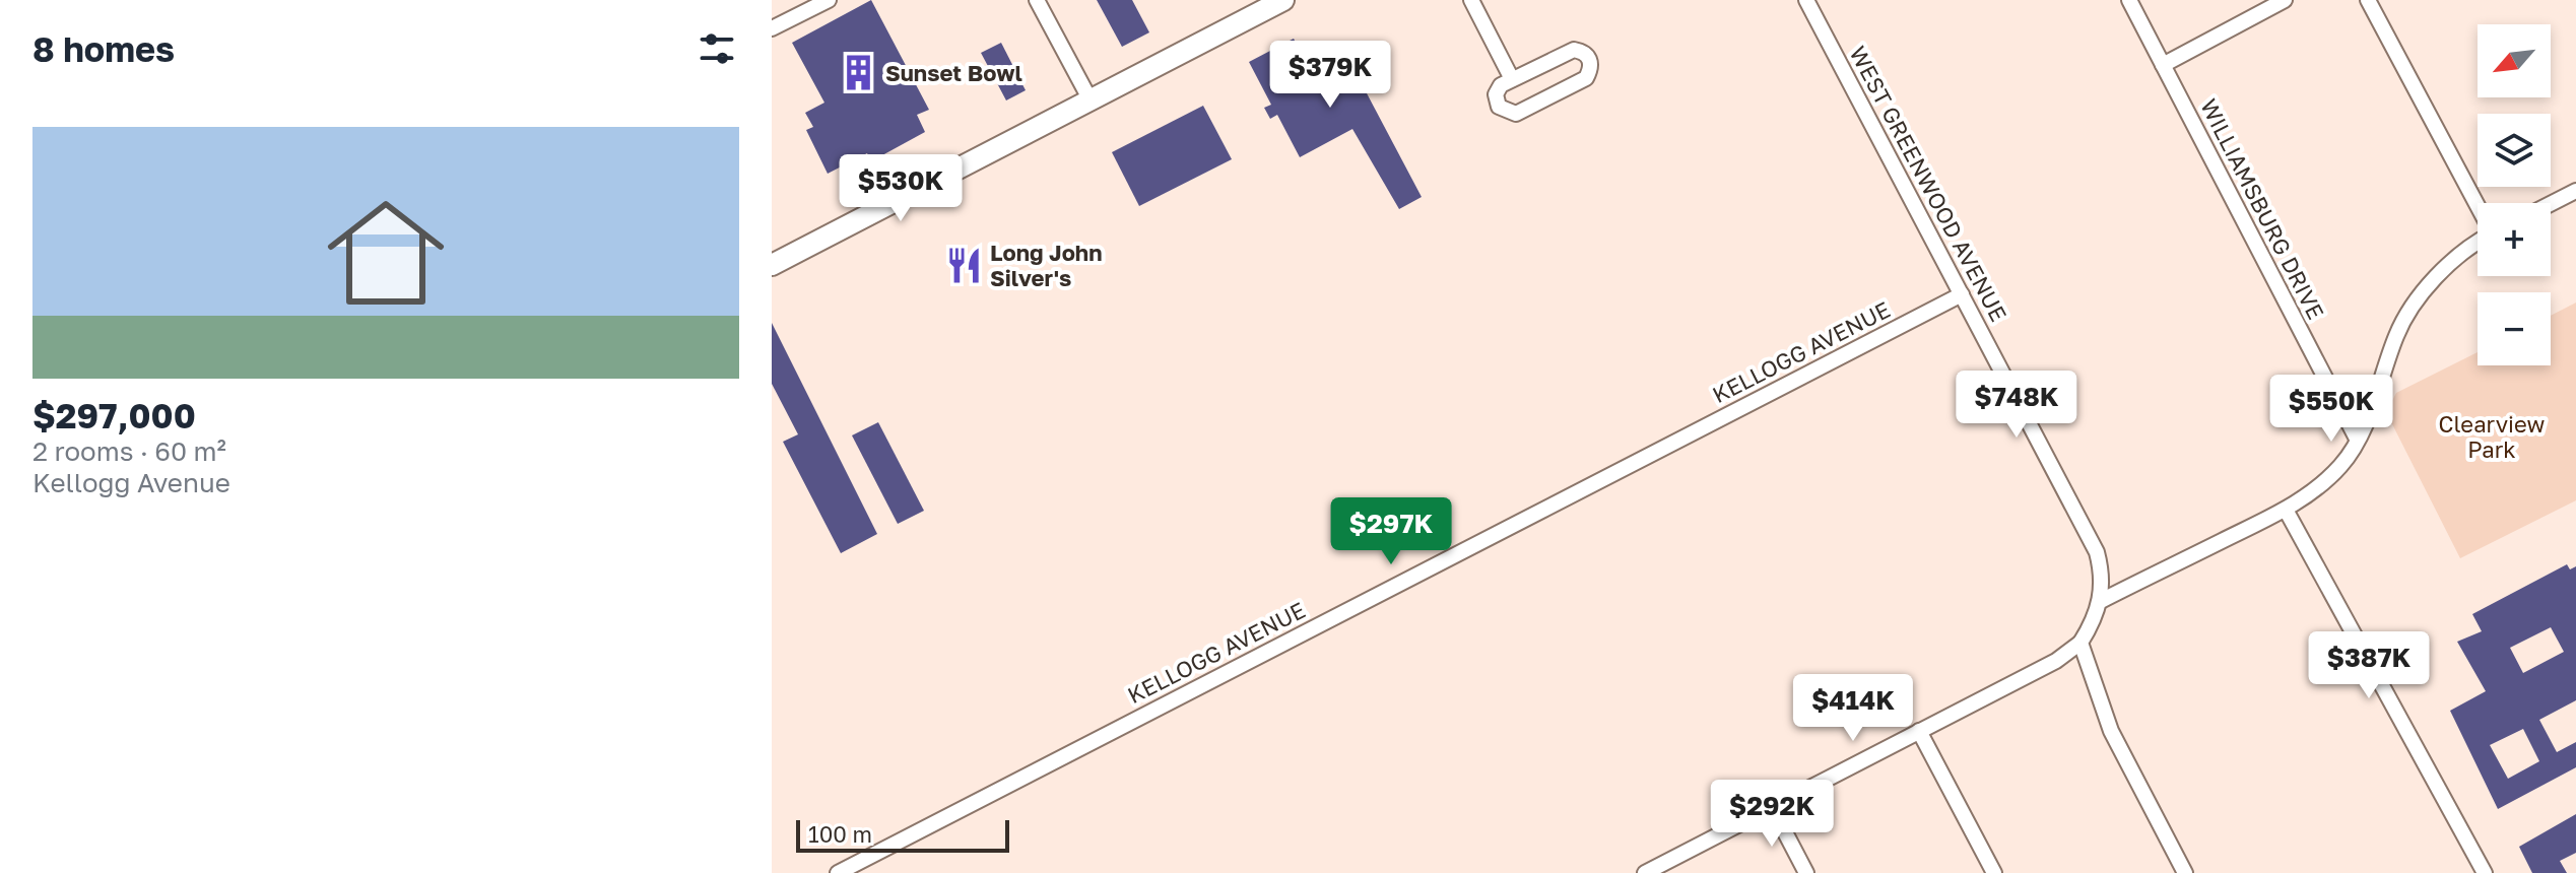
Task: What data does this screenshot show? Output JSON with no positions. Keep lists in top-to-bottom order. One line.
{"streets":{"street":["WEST GREENWOOD AVENUE","WILLIAMSBURG DRIVE","KELLOGG AVENUE"]},"crossings":[["WEST GREENWOOD AVENUE","KELLOGG AVENUE"]],"parks":["Clearview Park"],"places":{"building":["Sunset Bowl"],"restaurant":["Long John Silver's"]},"scale_bar":"100 m","north":"bottom left","page":{"heading":"8 homes","map_buttons":["+","−"],"price":["$379K","$530K","$748K","$550K","$297K","$387K","$414K","$292K"],"list":[{"name":"$297,000","note":"2 rooms · 60 m² · Kellogg Avenue"}],"scale":"100 m"}}
